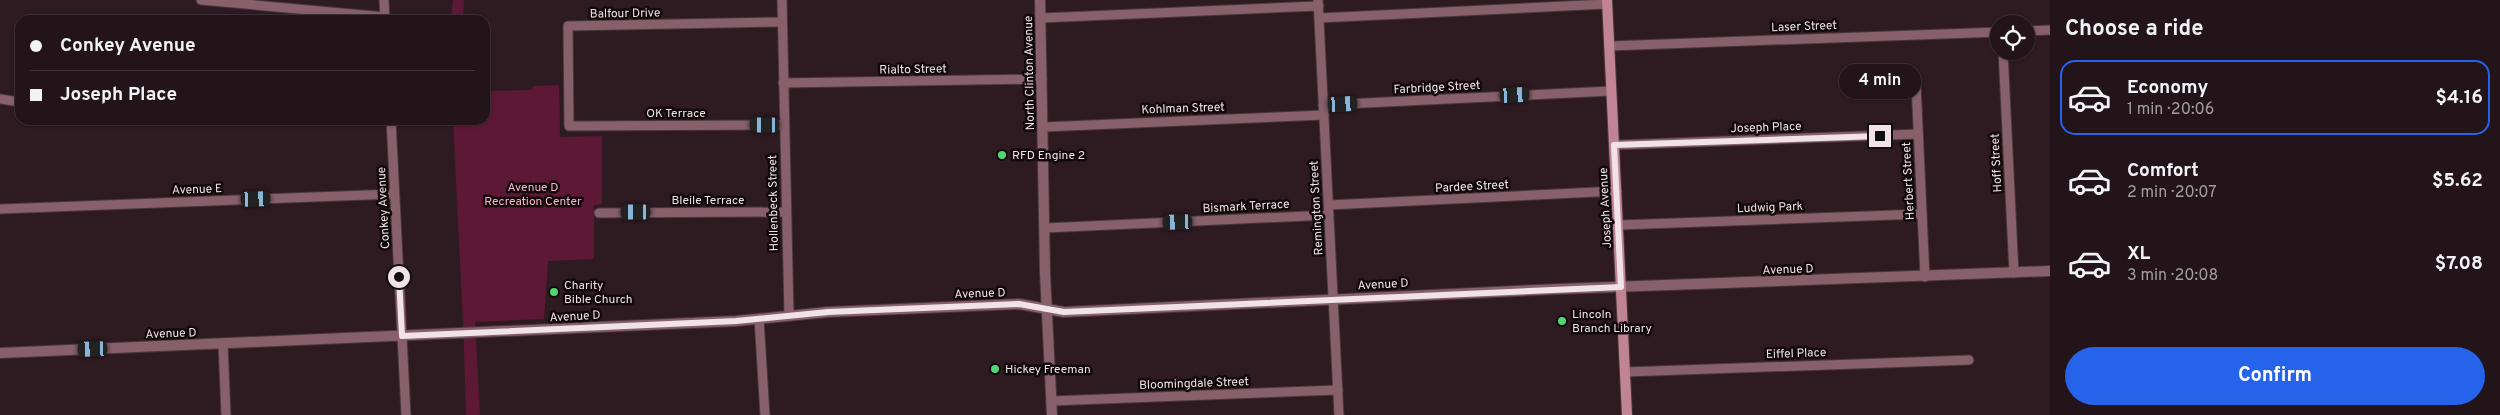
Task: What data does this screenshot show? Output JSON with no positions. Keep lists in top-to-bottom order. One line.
{"streets":{"main road":["Joseph Avenue"],"street":["Balfour Drive","Laser Street","Rialto Street","North Clinton Avenue","Farbridge Street","Kohlman Street","OK Terrace","Joseph Place","Hoff Street","Herbert Street","Pardee Street","Avenue E","Bleile Terrace","Hollenbeck Street","Bismark Terrace","Ludwig Park","Conkey Avenue","Remington Street","Avenue D","Eiffel Place","Bloomingdale Street"]},"crossings":[["Balfour Drive","OK Terrace"],["Balfour Drive","Hollenbeck Street"],["Laser Street","Joseph Avenue"],["Rialto Street","North Clinton Avenue"],["Rialto Street","Hollenbeck Street"],["North Clinton Avenue","Kohlman Street"],["North Clinton Avenue","Bismark Terrace"],["North Clinton Avenue","Avenue D"],["North Clinton Avenue","Bloomingdale Street"],["Farbridge Street","Remington Street"],["Farbridge Street","Joseph Avenue"],["Kohlman Street","Remington Street"],["OK Terrace","Hollenbeck Street"],["Joseph Place","Herbert Street"],["Joseph Place","Joseph Avenue"],["Hoff Street","Avenue D"],["Herbert Street","Ludwig Park"],["Herbert Street","Avenue D"],["Pardee Street","Remington Street"],["Pardee Street","Joseph Avenue"],["Avenue E","Conkey Avenue"],["Bleile Terrace","Hollenbeck Street"],["Hollenbeck Street","Avenue D"],["Bismark Terrace","Remington Street"],["Ludwig Park","Joseph Avenue"],["Conkey Avenue","Avenue D"],["Remington Street","Avenue D"],["Remington Street","Bloomingdale Street"],["Joseph Avenue","Avenue D"],["Joseph Avenue","Eiffel Place"]],"parks":["Avenue D Recreation Center"],"places":["RFD Engine 2","Charity Bible Church","Lincoln Branch Library","Hickey Freeman"],"page":{"heading":"Choose a ride","banner":["Conkey Avenue","Joseph Place"],"list":[{"name":"Economy","note":"1 min · 20:06","value":"$4.16"},{"name":"Comfort","note":"2 min · 20:07","value":"$5.62"},{"name":"XL","note":"3 min · 20:08","value":"$7.08"}],"bubble":"4 min","buttons":"Confirm"}}
